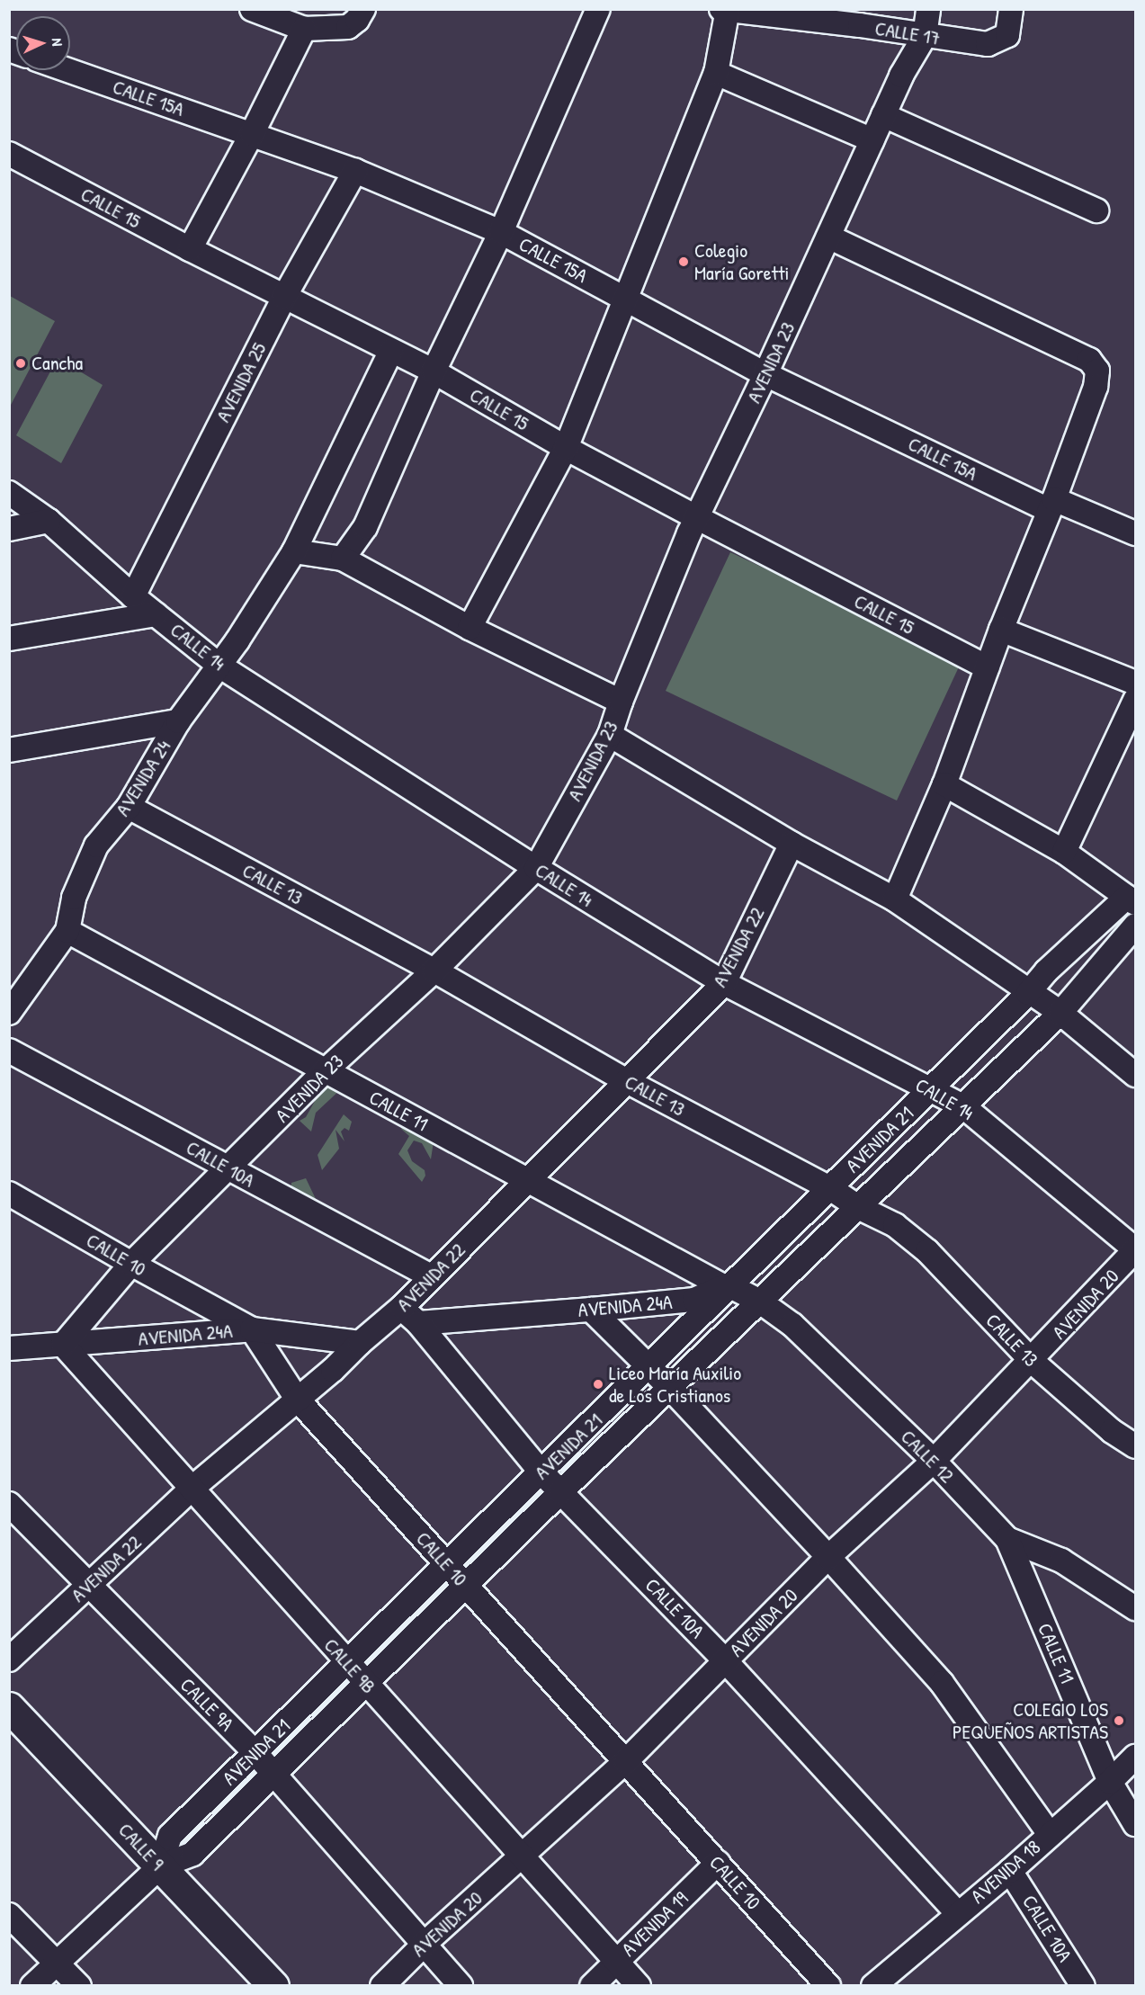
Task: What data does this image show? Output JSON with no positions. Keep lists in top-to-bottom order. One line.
{"streets":{"street":["CALLE 17","CALLE 15A","CALLE 15","AVENIDA 23","AVENIDA 25","CALLE 14","AVENIDA 24","CALLE 13","AVENIDA 22","CALLE 11","AVENIDA 21","CALLE 10A","CALLE 10","AVENIDA 20","AVENIDA 24A","CALLE 12","CALLE 9B","CALLE 9A","CALLE 9","AVENIDA 18","AVENIDA 19"]},"crossings":[["CALLE 17","AVENIDA 23"],["CALLE 15A","AVENIDA 23"],["CALLE 15A","AVENIDA 25"],["CALLE 15","AVENIDA 23"],["CALLE 15","AVENIDA 25"],["CALLE 15","AVENIDA 24"],["AVENIDA 23","CALLE 14"],["AVENIDA 23","CALLE 13"],["AVENIDA 23","CALLE 11"],["AVENIDA 23","CALLE 10A"],["AVENIDA 23","CALLE 10"],["AVENIDA 23","AVENIDA 24A"],["AVENIDA 23","CALLE 9B"],["AVENIDA 25","CALLE 14"],["CALLE 14","AVENIDA 24"],["CALLE 14","AVENIDA 22"],["CALLE 14","AVENIDA 21"],["CALLE 14","AVENIDA 20"],["AVENIDA 24","CALLE 13"],["AVENIDA 24","CALLE 11"],["CALLE 13","AVENIDA 22"],["CALLE 13","AVENIDA 21"],["CALLE 13","AVENIDA 20"],["AVENIDA 22","CALLE 11"],["AVENIDA 22","CALLE 10A"],["AVENIDA 22","CALLE 10"],["AVENIDA 22","AVENIDA 24A"],["AVENIDA 22","CALLE 9B"],["AVENIDA 22","CALLE 9A"],["CALLE 11","AVENIDA 21"],["CALLE 11","AVENIDA 24A"],["CALLE 11","CALLE 12"],["CALLE 11","AVENIDA 18"],["AVENIDA 21","CALLE 10A"],["AVENIDA 21","CALLE 10"],["AVENIDA 21","AVENIDA 24A"],["AVENIDA 21","CALLE 12"],["AVENIDA 21","CALLE 9B"],["AVENIDA 21","CALLE 9A"],["AVENIDA 21","CALLE 9"],["CALLE 10A","AVENIDA 20"],["CALLE 10A","AVENIDA 24A"],["CALLE 10A","AVENIDA 18"],["CALLE 10","AVENIDA 20"],["CALLE 10","AVENIDA 24A"],["CALLE 10","AVENIDA 19"],["AVENIDA 20","CALLE 12"],["AVENIDA 20","CALLE 9B"],["AVENIDA 20","CALLE 9A"],["AVENIDA 24A","CALLE 12"],["AVENIDA 24A","CALLE 9B"],["CALLE 9B","AVENIDA 19"]],"places":["Colegio María Goretti","Cancha","Liceo María Auxilio de Los Cristianos","COLEGIO LOS PEQUEÑOS ARTISTAS"],"north":"right"}
